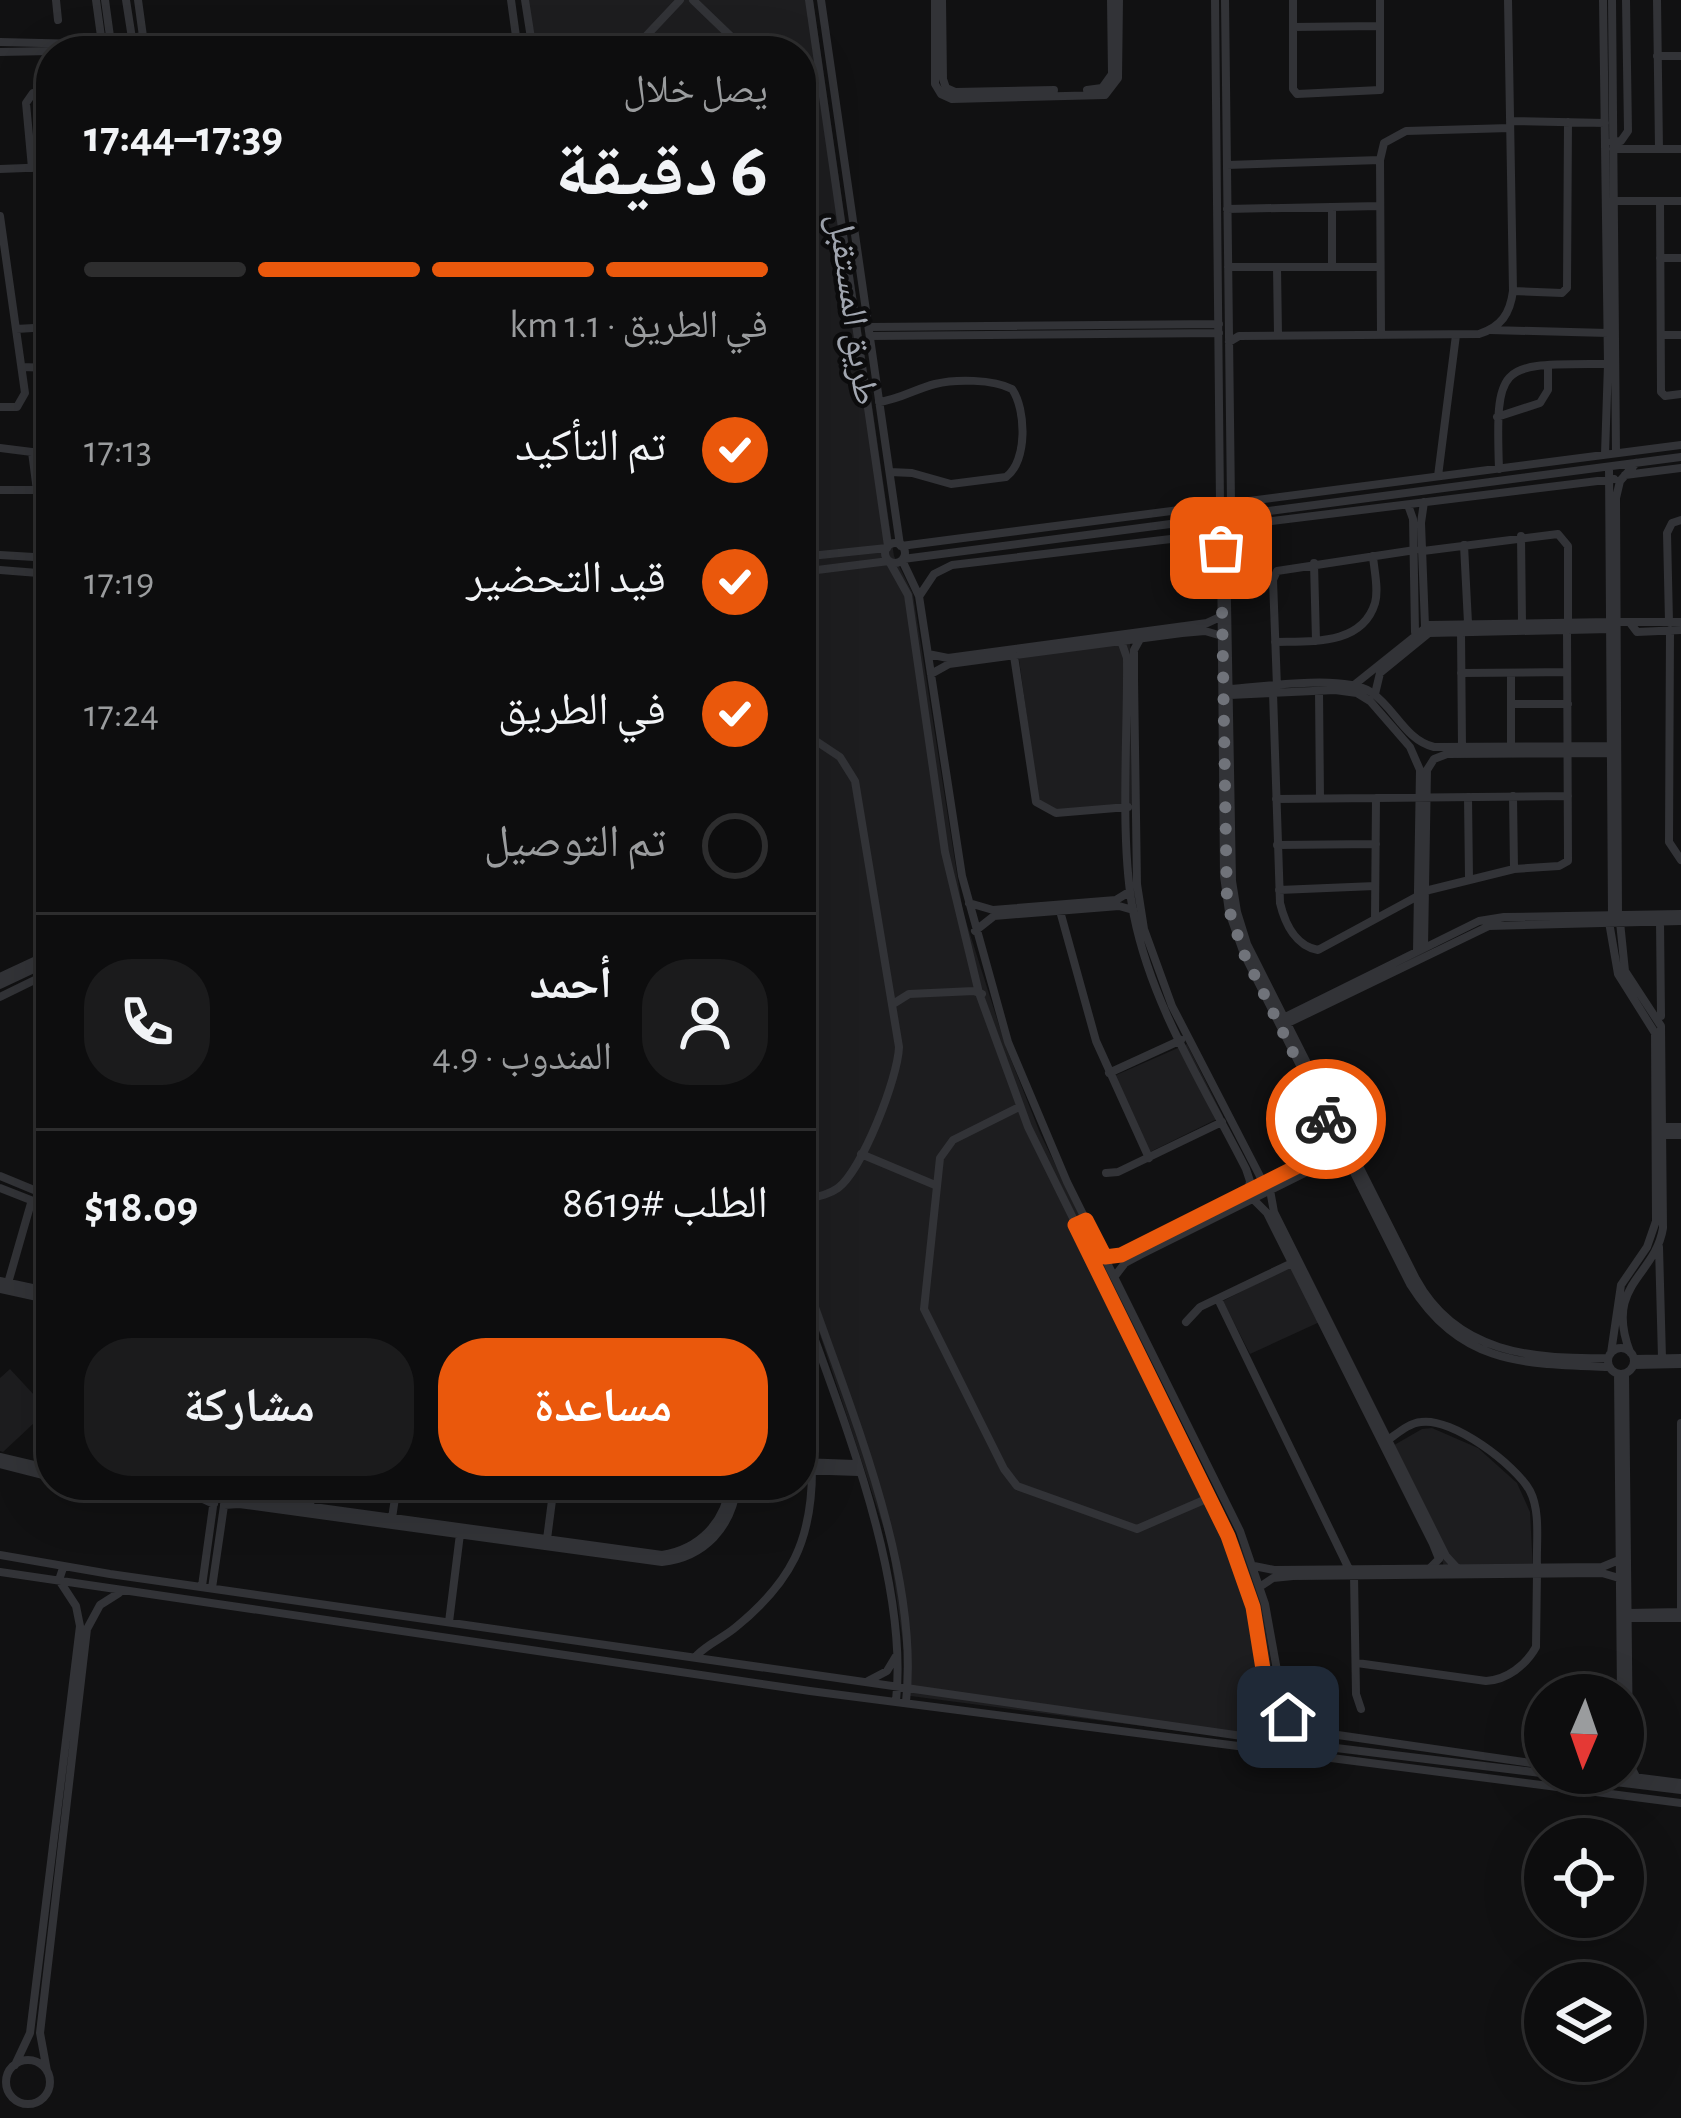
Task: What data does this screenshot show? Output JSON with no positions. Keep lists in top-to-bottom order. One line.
{"streets":{"street":["طريق المستقبل"]},"north":"bottom","page":{"heading":["6 دقيقة","يصل خلال","17:39–17:44"],"panel":["أحمد","المندوب · 4.9","الطلب #8619","$18.09"],"bar":"في الطريق · 1.1 km","list":[["تم التأكيد","17:13"],["قيد التحضير","17:19"],["في الطريق","17:24"],"تم التوصيل"],"buttons":["مساعدة","مشاركة"]}}
